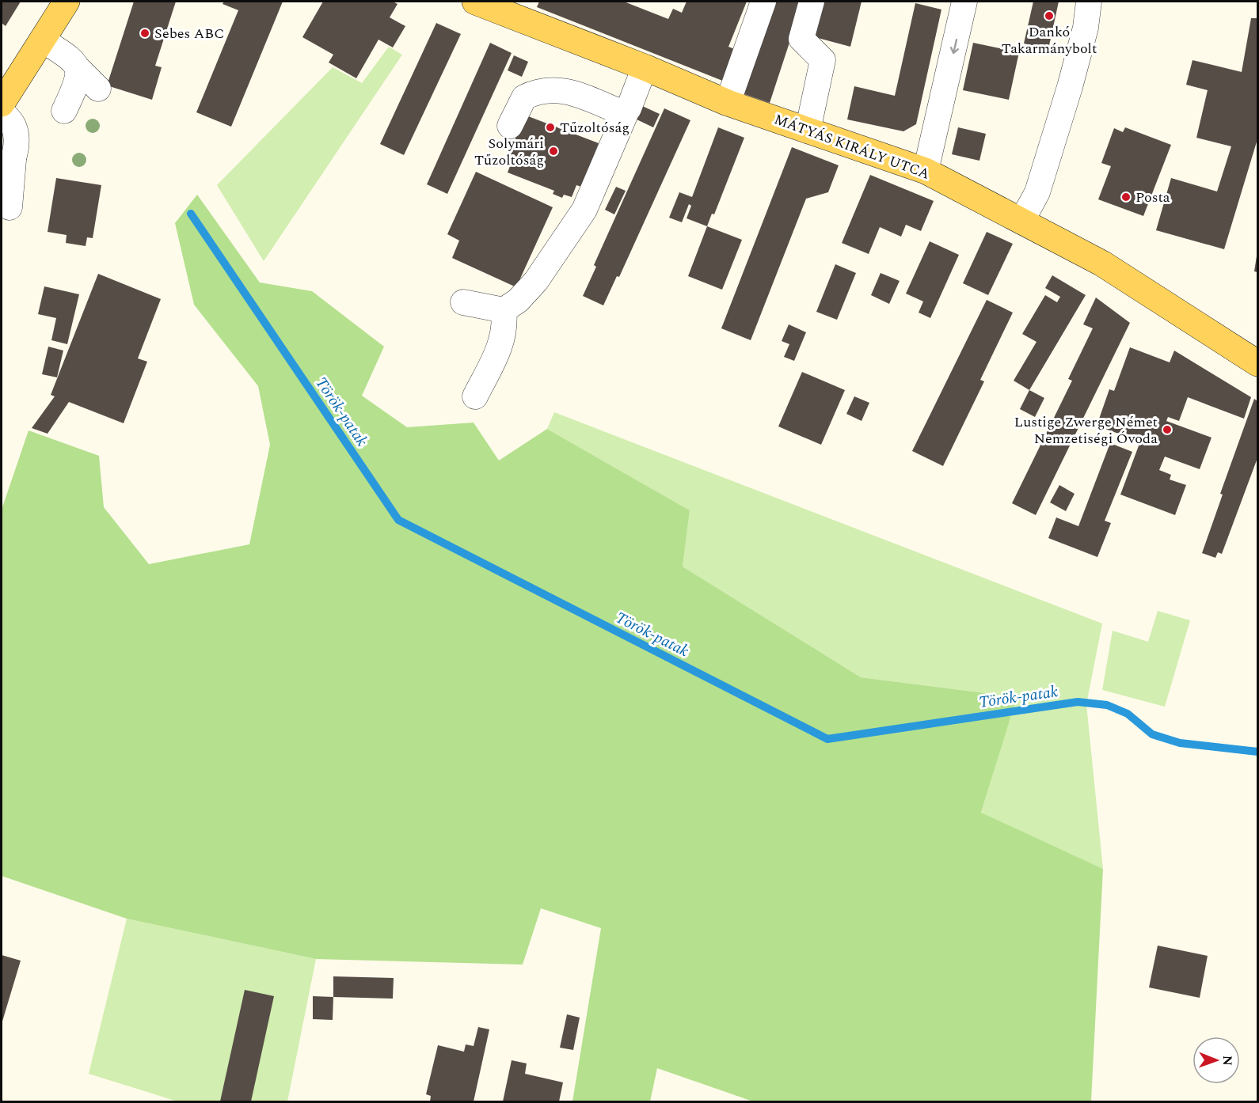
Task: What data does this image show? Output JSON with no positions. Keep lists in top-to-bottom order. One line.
{"streets":{"main road":["MÁTYÁS KIRÁLY UTCA"]},"water":["Török-patak"],"places":["Dankó Takarmánybolt","Sebes ABC","Tűzoltóság","Solymári Tűzoltóság","Posta","Lustige Zwerge Német Nemzetiségi Óvoda"],"north":"right"}
